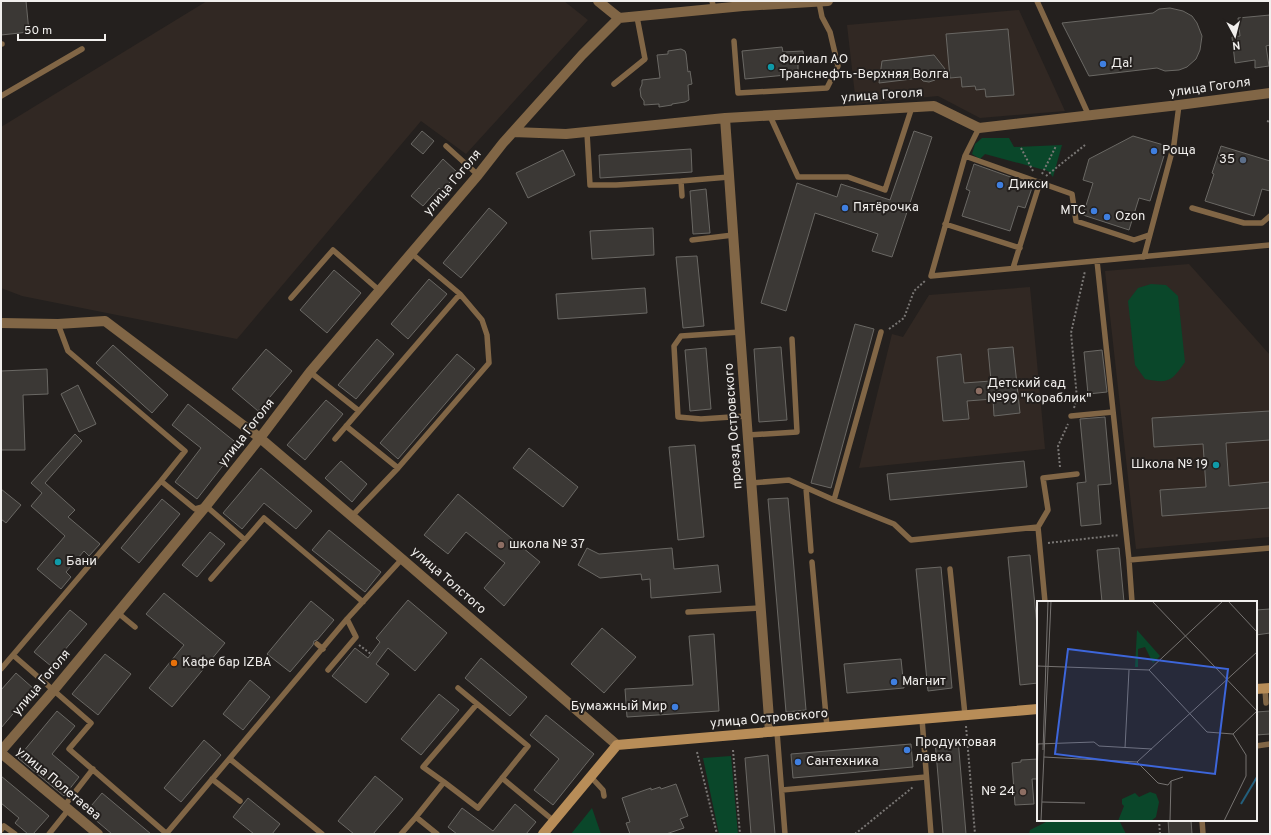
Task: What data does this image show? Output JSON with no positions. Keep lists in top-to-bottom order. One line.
{"streets":{"street":["улица Гоголя","проезд Островского","улица Толстого","улица Островского","улица Полетаева"]},"crossings":[["улица Гоголя","проезд Островского"],["улица Гоголя","улица Толстого"],["улица Гоголя","улица Полетаева"],["проезд Островского","улица Островского"],["улица Толстого","улица Островского"]],"places":["Да!","Филиал АО Транснефть-Верхняя Волга","Роща","35","Дикси","Пятёрочка","МТС","Ozon","Детский сад №99 \"Кораблик\"","Школа № 19","школа № 37","Бани","Кафе бар IZBA","Магнит","Бумажный Мир","Продуктовая лавка","Сантехника","№ 24"],"scale_bar":"50 m","north":"bottom"}
